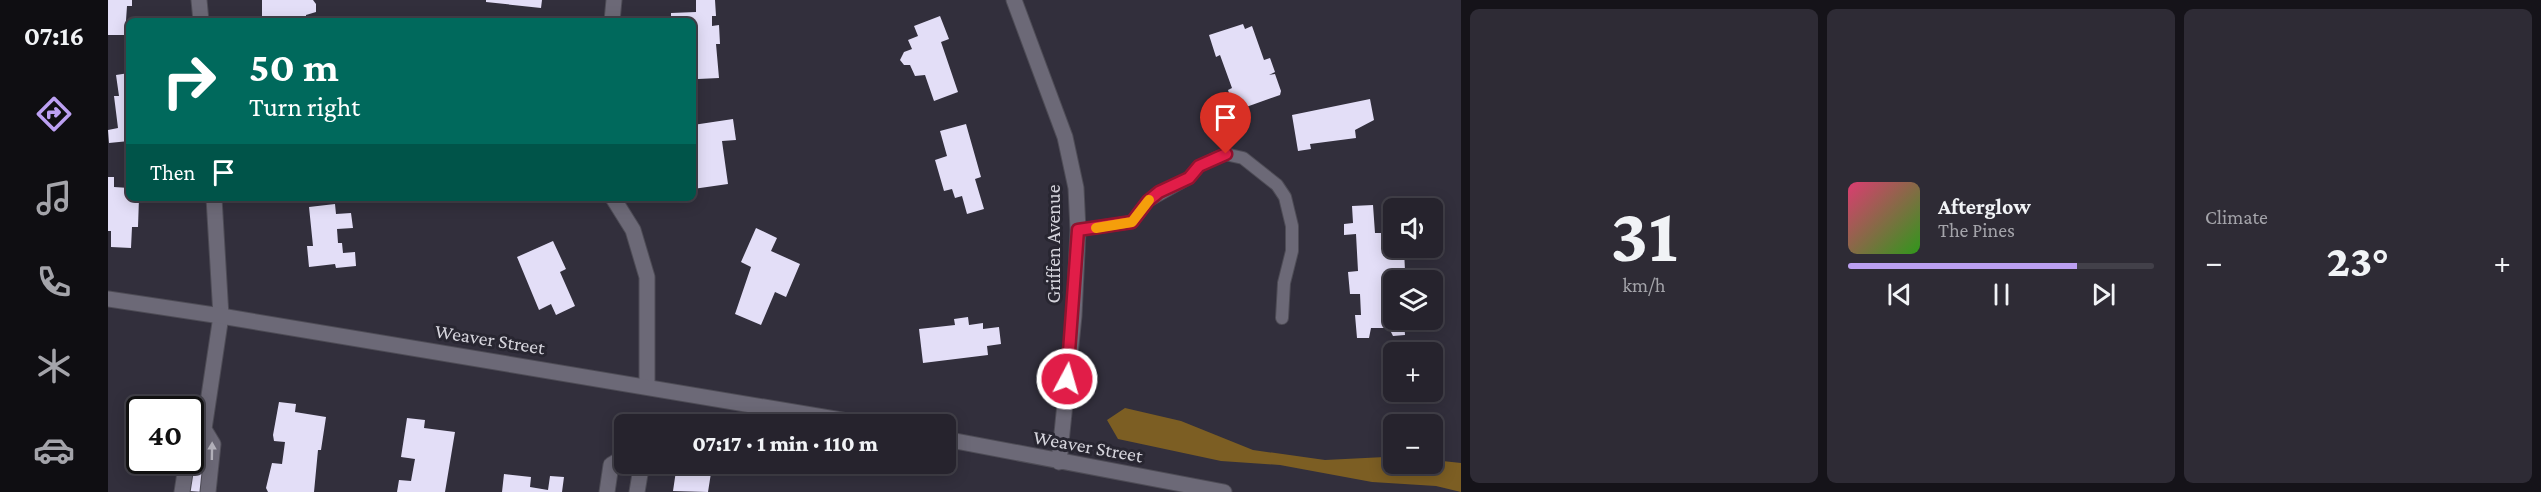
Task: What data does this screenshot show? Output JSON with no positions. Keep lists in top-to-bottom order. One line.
{"streets":{"street":["Griffen Avenue","Weaver Street"]},"crossings":[["Griffen Avenue","Weaver Street"]],"page":{"tabs":"07:16","tile":[["31","km/h"],"Climate"],"turn":["50 m","Turn right"],"then":"Then","song":["Afterglow","The Pines"],"map_buttons":["+","−"],"heat":["−","23°","+"],"limit":"40","trip":"07:17 · 1 min · 110 m"}}
